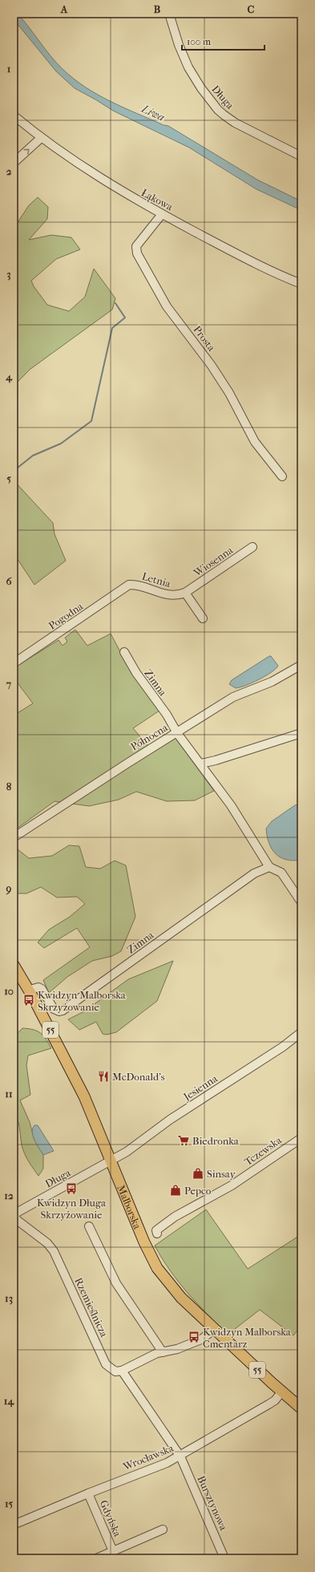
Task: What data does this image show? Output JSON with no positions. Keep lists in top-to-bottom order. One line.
{"streets":{"main road":["55","Malborska"],"street":["Długa","Łąkowa","Prosta","Wiosenna","Letnia","Pogodna","Zimna","Północna","Jesienna","Tczewska","Rzemieślnicza","Wrocławska","Bursztynowa","Gdyńska"]},"crossings":[["Długa","Jesienna"],["Długa","Malborska"],["Długa","Rzemieślnicza"],["Łąkowa","Prosta"],["Wiosenna","Letnia"],["Letnia","Pogodna"],["Zimna","Północna"],["Zimna","Malborska"],["Jesienna","Malborska"],["Malborska","Wrocławska"],["Rzemieślnicza","Bursztynowa"],["Wrocławska","Bursztynowa"],["Wrocławska","Gdyńska"]],"water":["Liwa"],"places":{"bus stop":["Kwidzyn Malborska Skrzyżowanie","Kwidzyn Długa Skrzyżowanie","Kwidzyn Malborska Cmentarz"],"restaurant":["McDonald's"],"supermarket":["Biedronka"],"shop":["Sinsay","Pepco"]},"scale_bar":"100 m","grid":{"columns":["A","B","C"],"rows":["1","2","3","4","5","6","7","8","9","10","11","12","13","14","15"]}}
